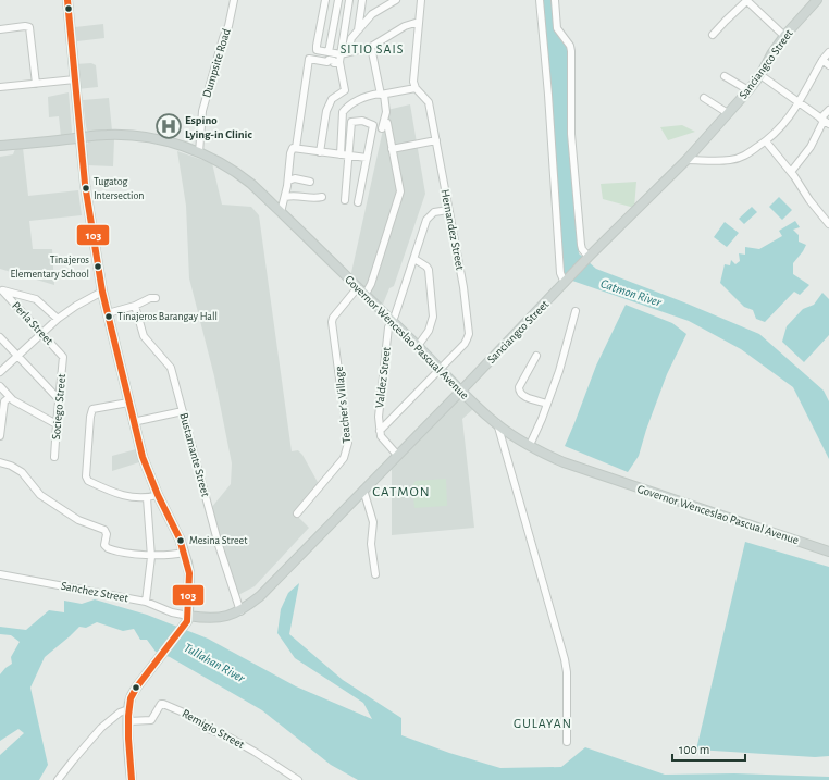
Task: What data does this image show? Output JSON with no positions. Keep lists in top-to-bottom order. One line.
{"streets":{"main road":["Sanciangco Street","Governor Wenceslao Pascual Avenue"],"street":["Dumpsite Road","Hernandez Street","Perla Street","Valdez Street","Teacher's Village","Sociego Street","Bustamante Street","Sanchez Street","Remigio Street"]},"crossings":[["Dumpsite Road","Governor Wenceslao Pascual Avenue"],["Sanciangco Street","Governor Wenceslao Pascual Avenue"],["Sanciangco Street","Bustamante Street"],["Sanciangco Street","Sanchez Street"],["Hernandez Street","Governor Wenceslao Pascual Avenue"],["Hernandez Street","Valdez Street"],["Perla Street","Sociego Street"],["Governor Wenceslao Pascual Avenue","Valdez Street"],["Governor Wenceslao Pascual Avenue","Teacher's Village"]],"districts":["SITIO SAIS","CATMON","GULAYAN"],"water":["Catmon River","Tullahan River"],"places":{"hospital":["Espino Lying-in Clinic"],"other":["Tugatog Intersection","Tinajeros Elementary School","Tinajeros Barangay Hall","Mesina Street"]},"lines":["transit line 103"],"scale_bar":"100 m"}
